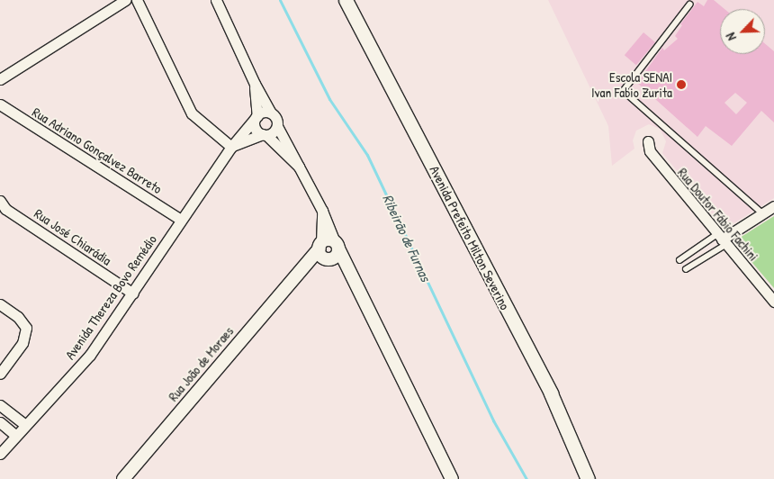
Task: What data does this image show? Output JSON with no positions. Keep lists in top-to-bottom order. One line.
{"streets":{"main road":["Avenida Prefeito Milton Severino"],"street":["Rua Adriano Gonçalvez Barreto","Rua Doutor Fábio Fachini","Rua José Chiarádia","Avenida Thereza Bovo Remédio","Rua João de Moraes"]},"crossings":[["Rua Adriano Gonçalvez Barreto","Avenida Thereza Bovo Remédio"],["Rua José Chiarádia","Avenida Thereza Bovo Remédio"]],"water":["Ribeirão de Furnas"],"places":["Escola SENAI Ivan Fabio Zurita"],"north":"bottom left"}
